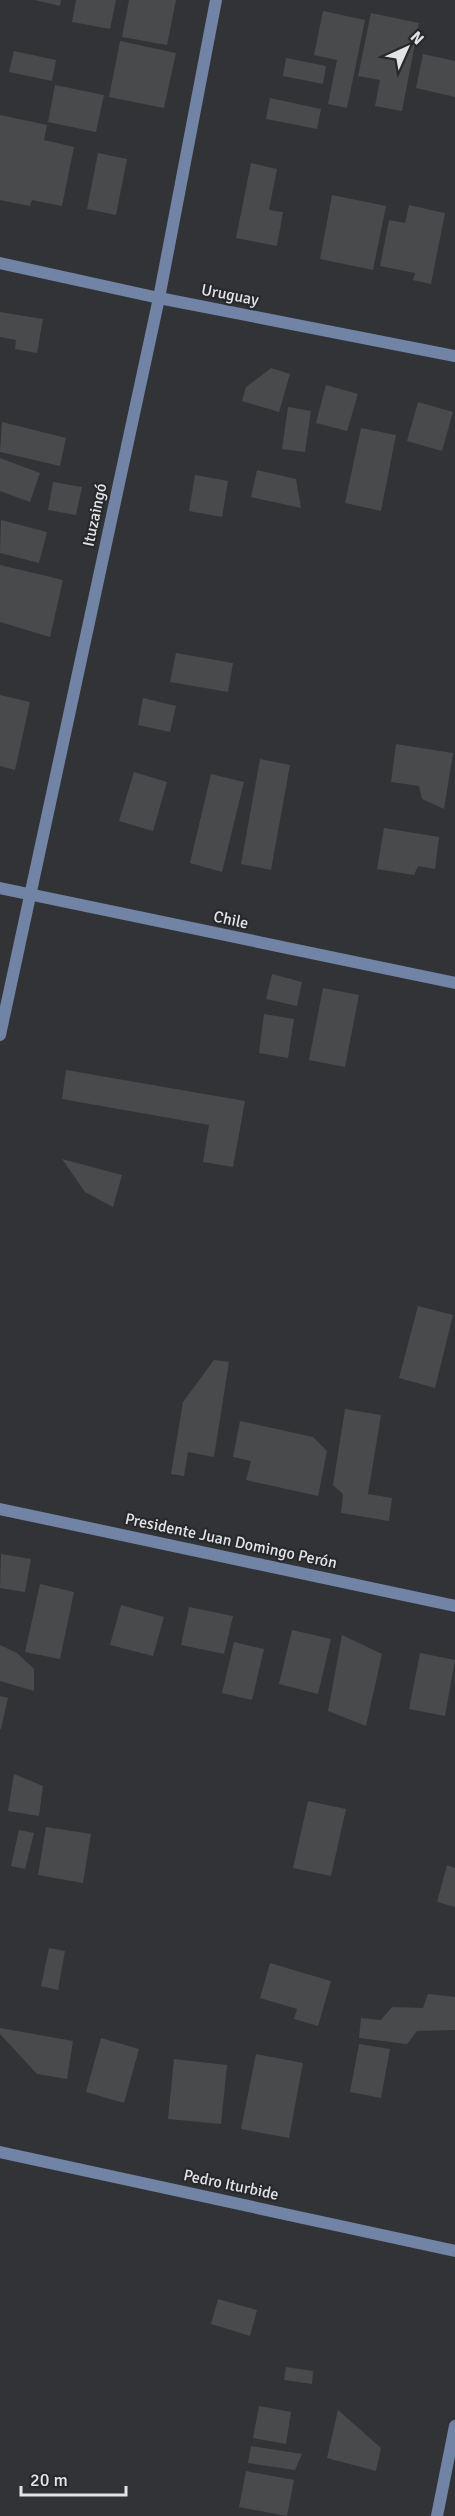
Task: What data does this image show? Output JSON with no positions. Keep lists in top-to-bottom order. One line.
{"streets":{"street":["Uruguay","Ituzaingó","Chile","Presidente Juan Domingo Perón","Pedro Iturbide"]},"crossings":[["Uruguay","Ituzaingó"],["Ituzaingó","Chile"]],"scale_bar":"20 m","north":"top right"}
